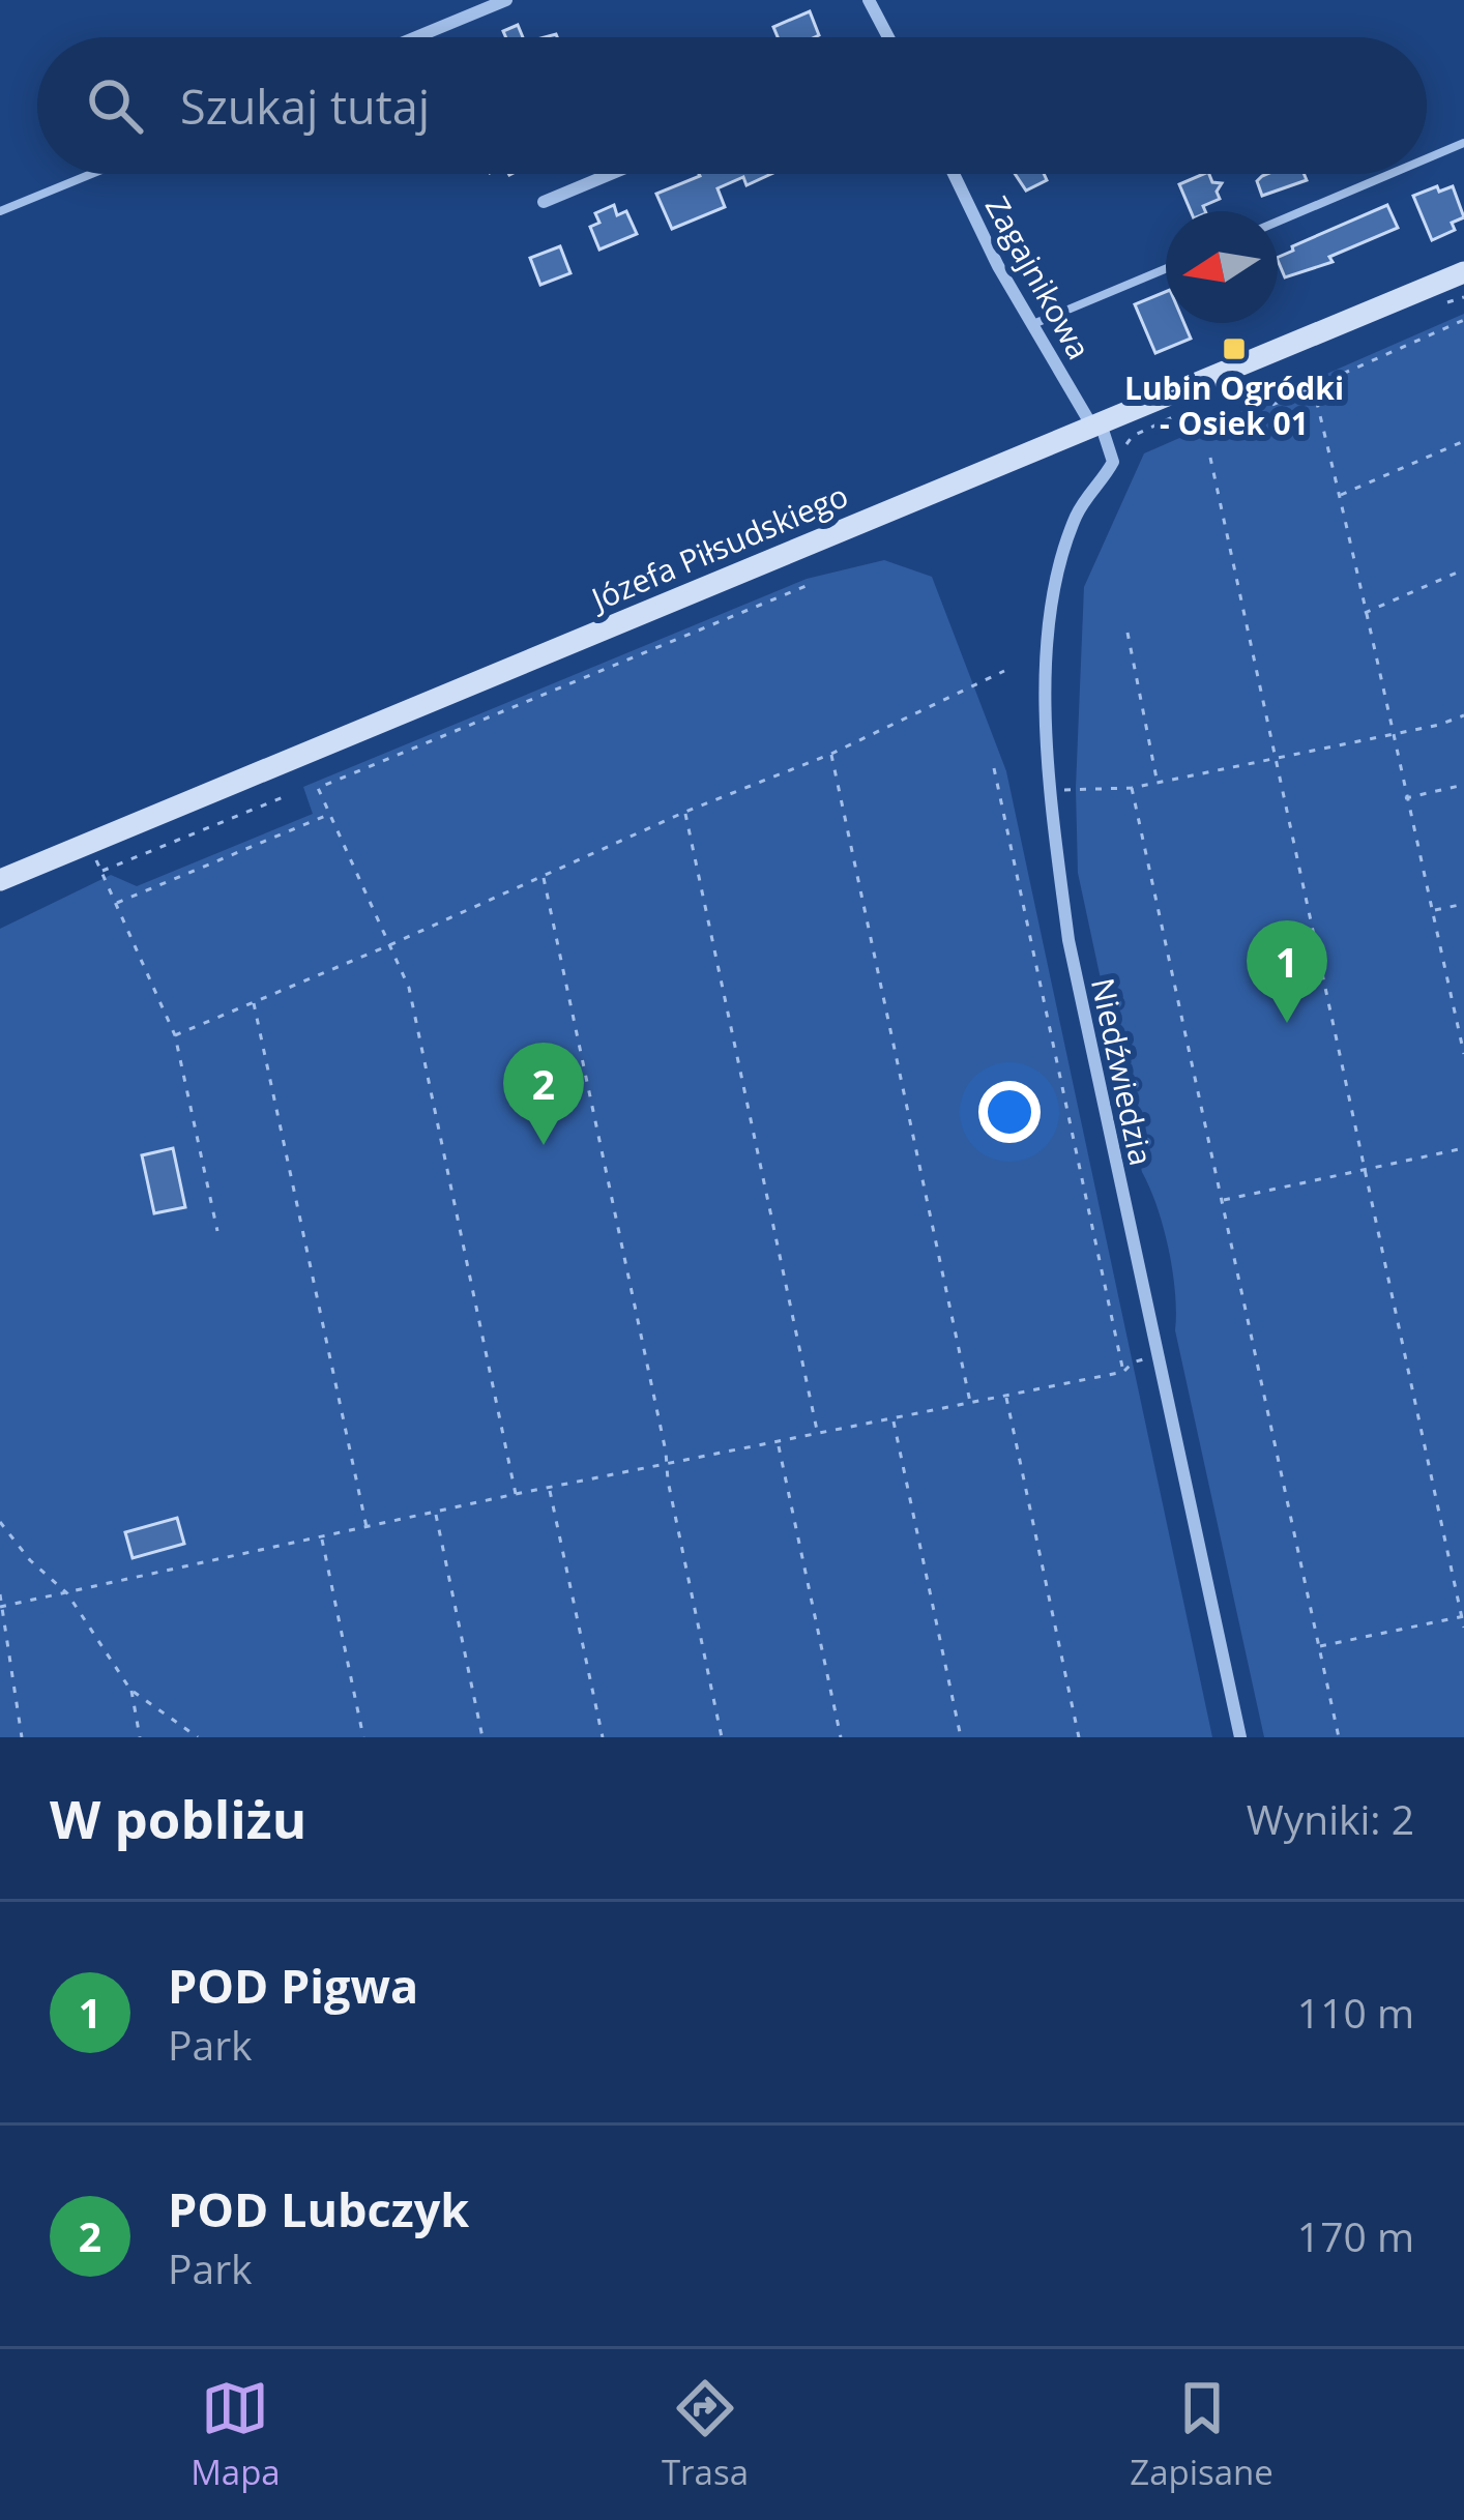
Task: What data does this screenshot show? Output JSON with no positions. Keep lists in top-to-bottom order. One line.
{"streets":{"street":["Zagajnikowa","Józefa Piłsudskiego","Niedźwiedzia"]},"crossings":[["Zagajnikowa","Józefa Piłsudskiego"],["Zagajnikowa","Niedźwiedzia"],["Józefa Piłsudskiego","Niedźwiedzia"]],"places":{"transit":["Lubin Ogródki - Osiek 01"]},"north":"left","page":{"search":"Szukaj tutaj","pins":["1","2"],"heading":["W pobliżu","Wyniki: 2"],"list":[{"mark":"1","name":"POD Pigwa","note":"Park","value":"110 m"},{"mark":"2","name":"POD Lubczyk","note":"Park","value":"170 m"}],"nav":["Mapa","Trasa","Zapisane"]}}
